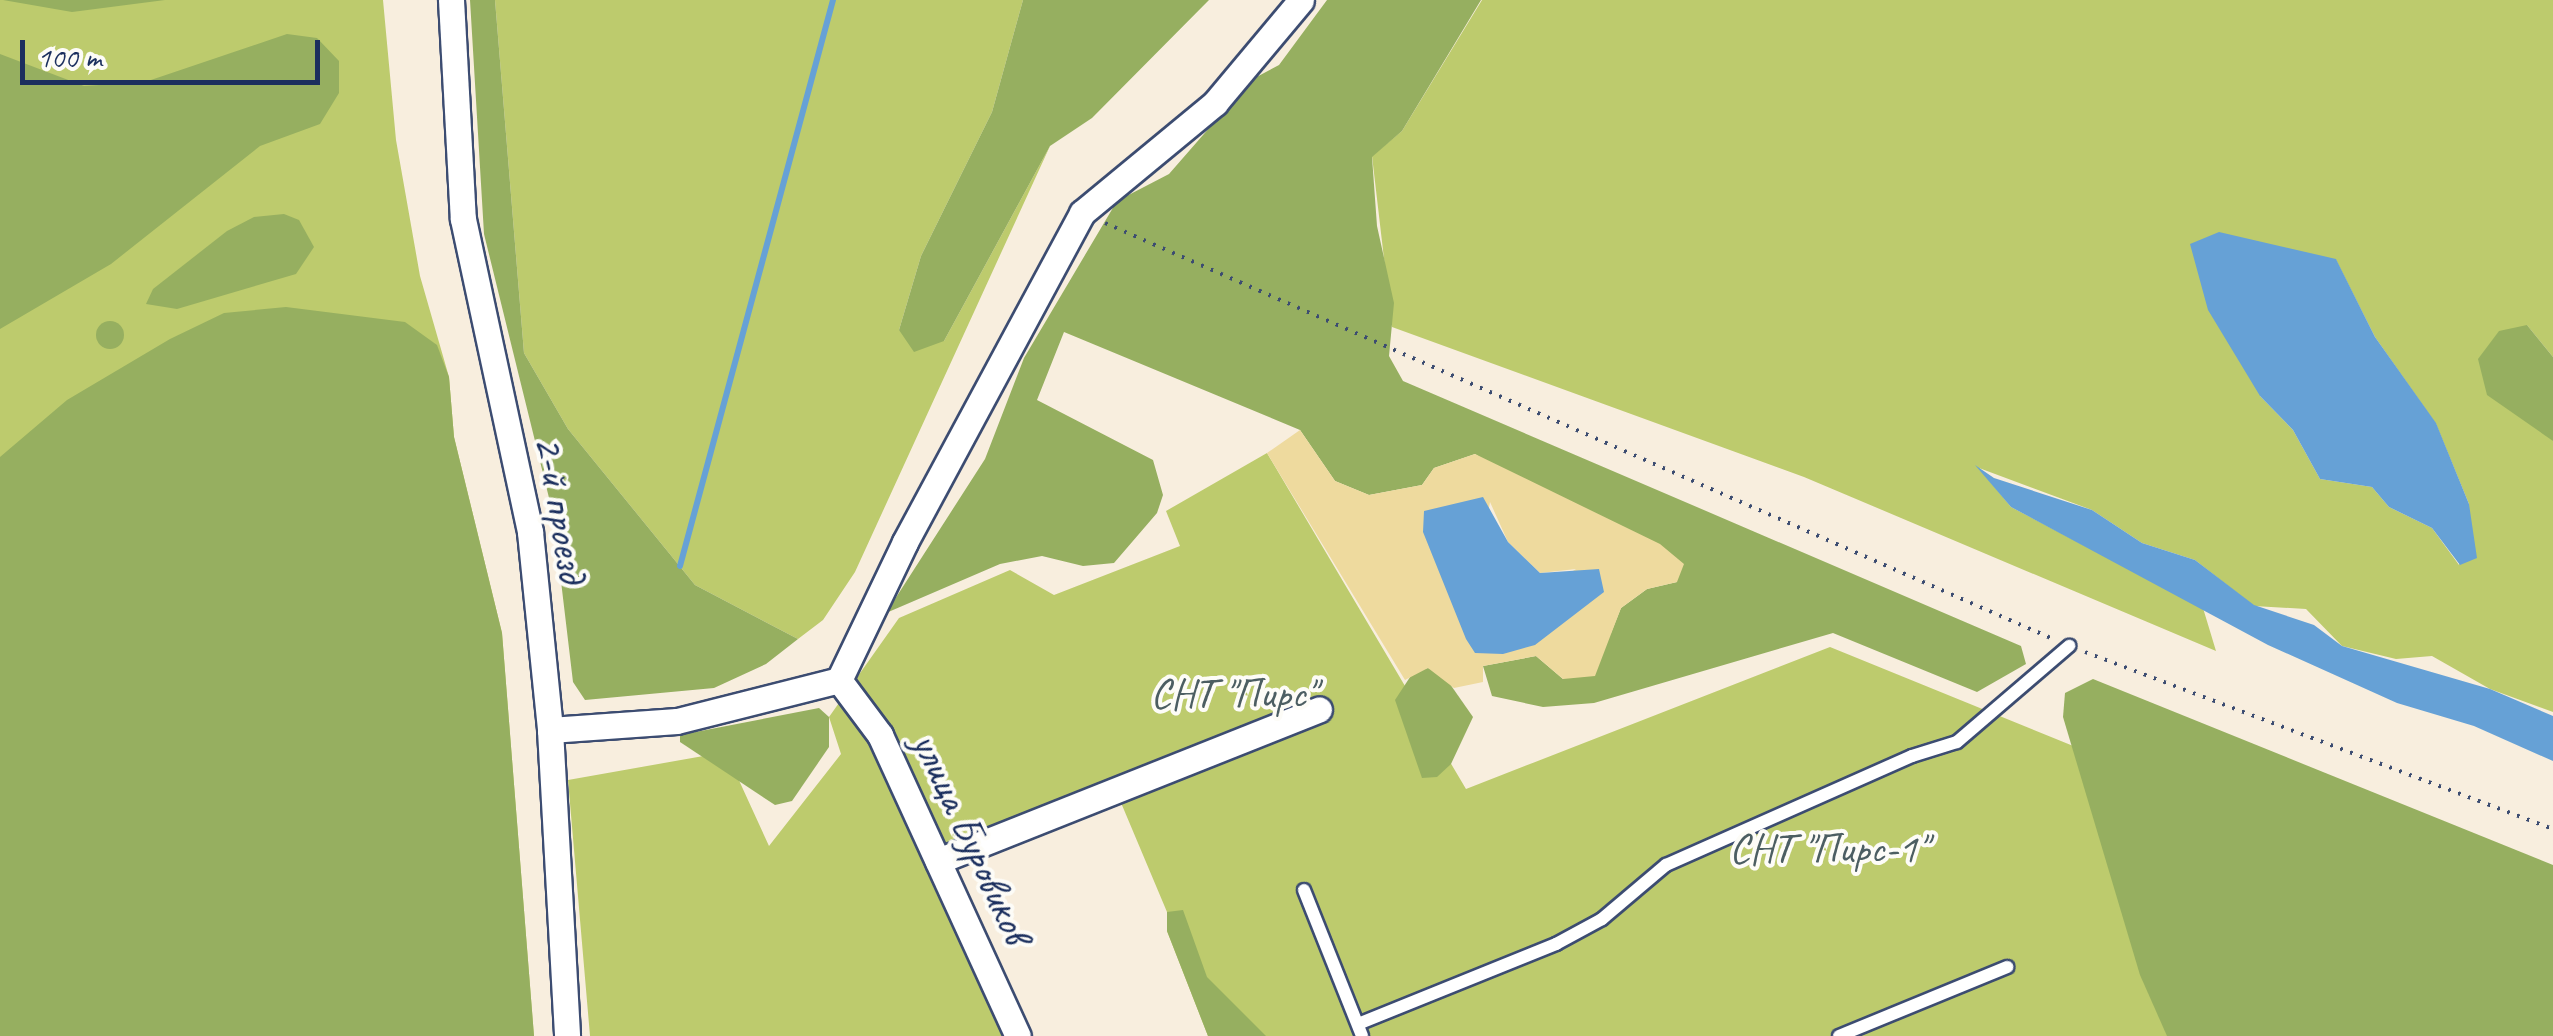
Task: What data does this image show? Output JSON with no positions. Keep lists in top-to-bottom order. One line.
{"streets":{"street":["2-й проезд","улица Буровиков"]},"parks":["СНТ \"Пирс\"","СНТ \"Пирс-1\""],"scale_bar":"100 m"}
